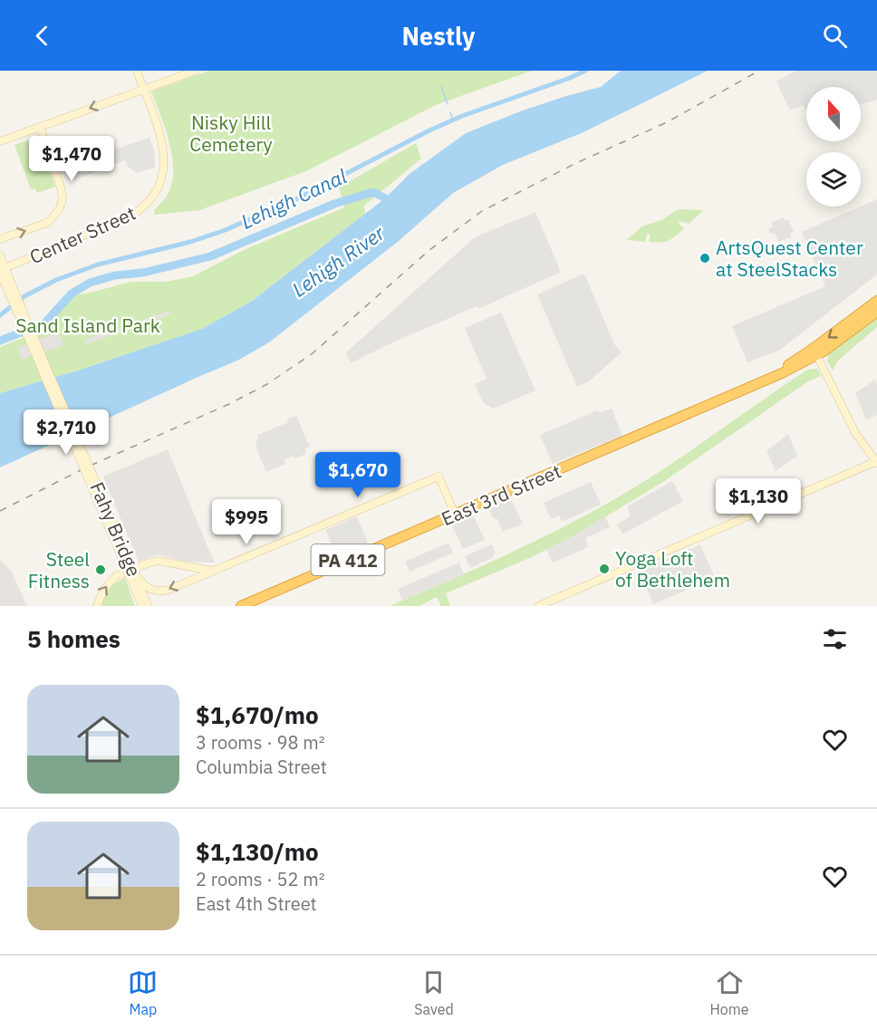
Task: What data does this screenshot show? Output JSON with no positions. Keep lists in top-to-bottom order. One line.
{"streets":{"highway":["East 3rd Street","PA 412"],"main road":["Center Street","Fahy Bridge"]},"crossings":[["Center Street","Fahy Bridge"],["East 3rd Street","PA 412"]],"water":["Lehigh Canal","Lehigh River"],"parks":["Nisky Hill Cemetery","Sand Island Park"],"places":["ArtsQuest Center at SteelStacks","Yoga Loft of Bethlehem","Steel Fitness"],"north":"top","page":{"header":"Nestly","price":["$1,470","$2,710","$1,670","$1,130","$995"],"heading":"5 homes","list":[{"name":"$1,670/mo","note":"3 rooms · 98 m² · Columbia Street"},{"name":"$1,130/mo","note":"2 rooms · 52 m² · East 4th Street"}],"tabs":["Map","Saved","Home"]}}
